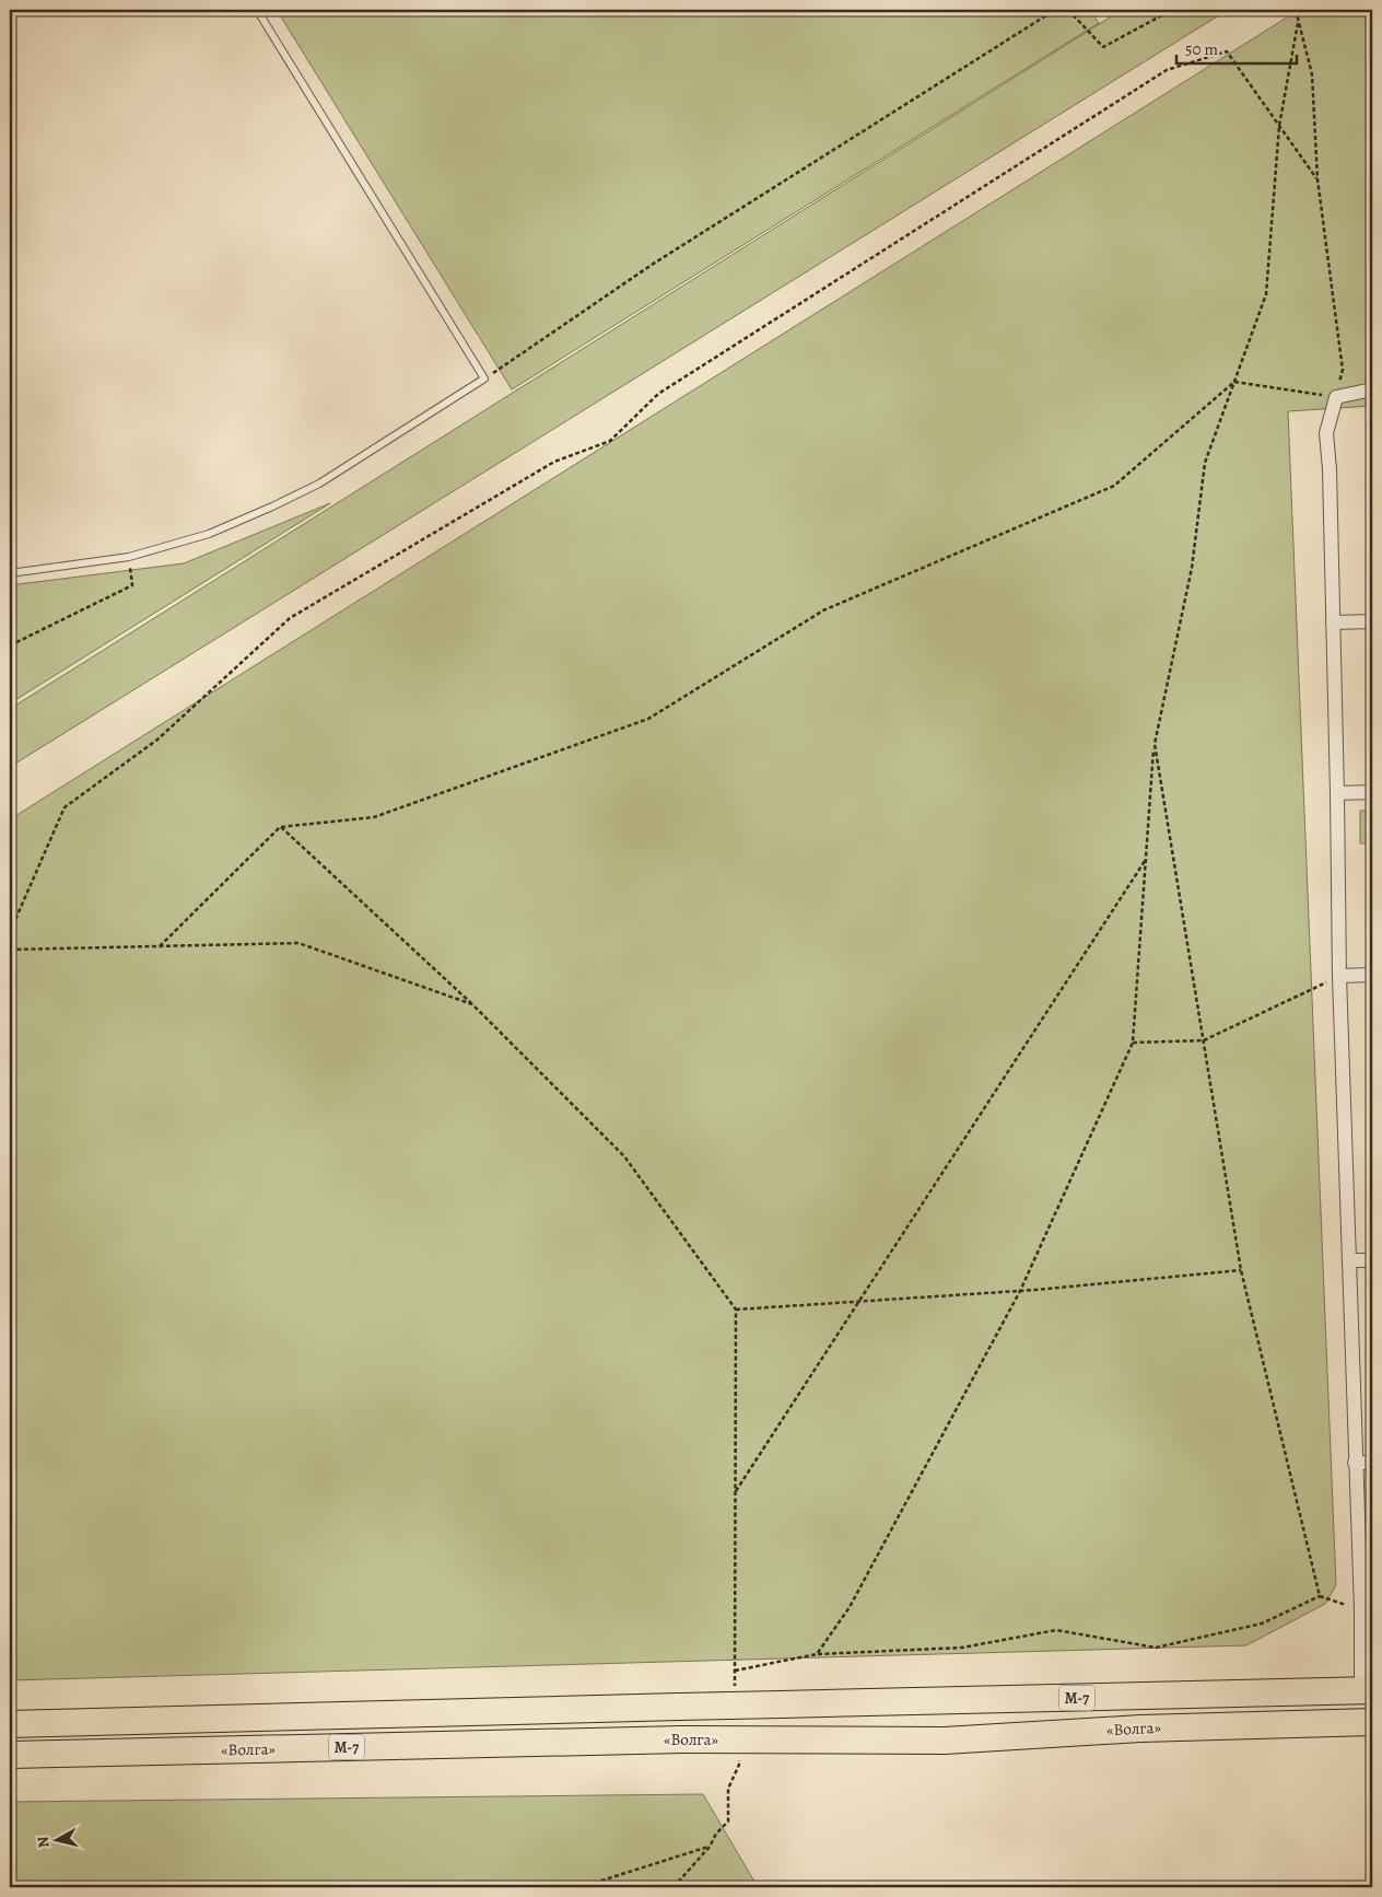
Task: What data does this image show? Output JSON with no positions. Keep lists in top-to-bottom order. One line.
{"streets":{"highway":["М-7","«Волга»"]},"scale_bar":"50 m","north":"left"}
